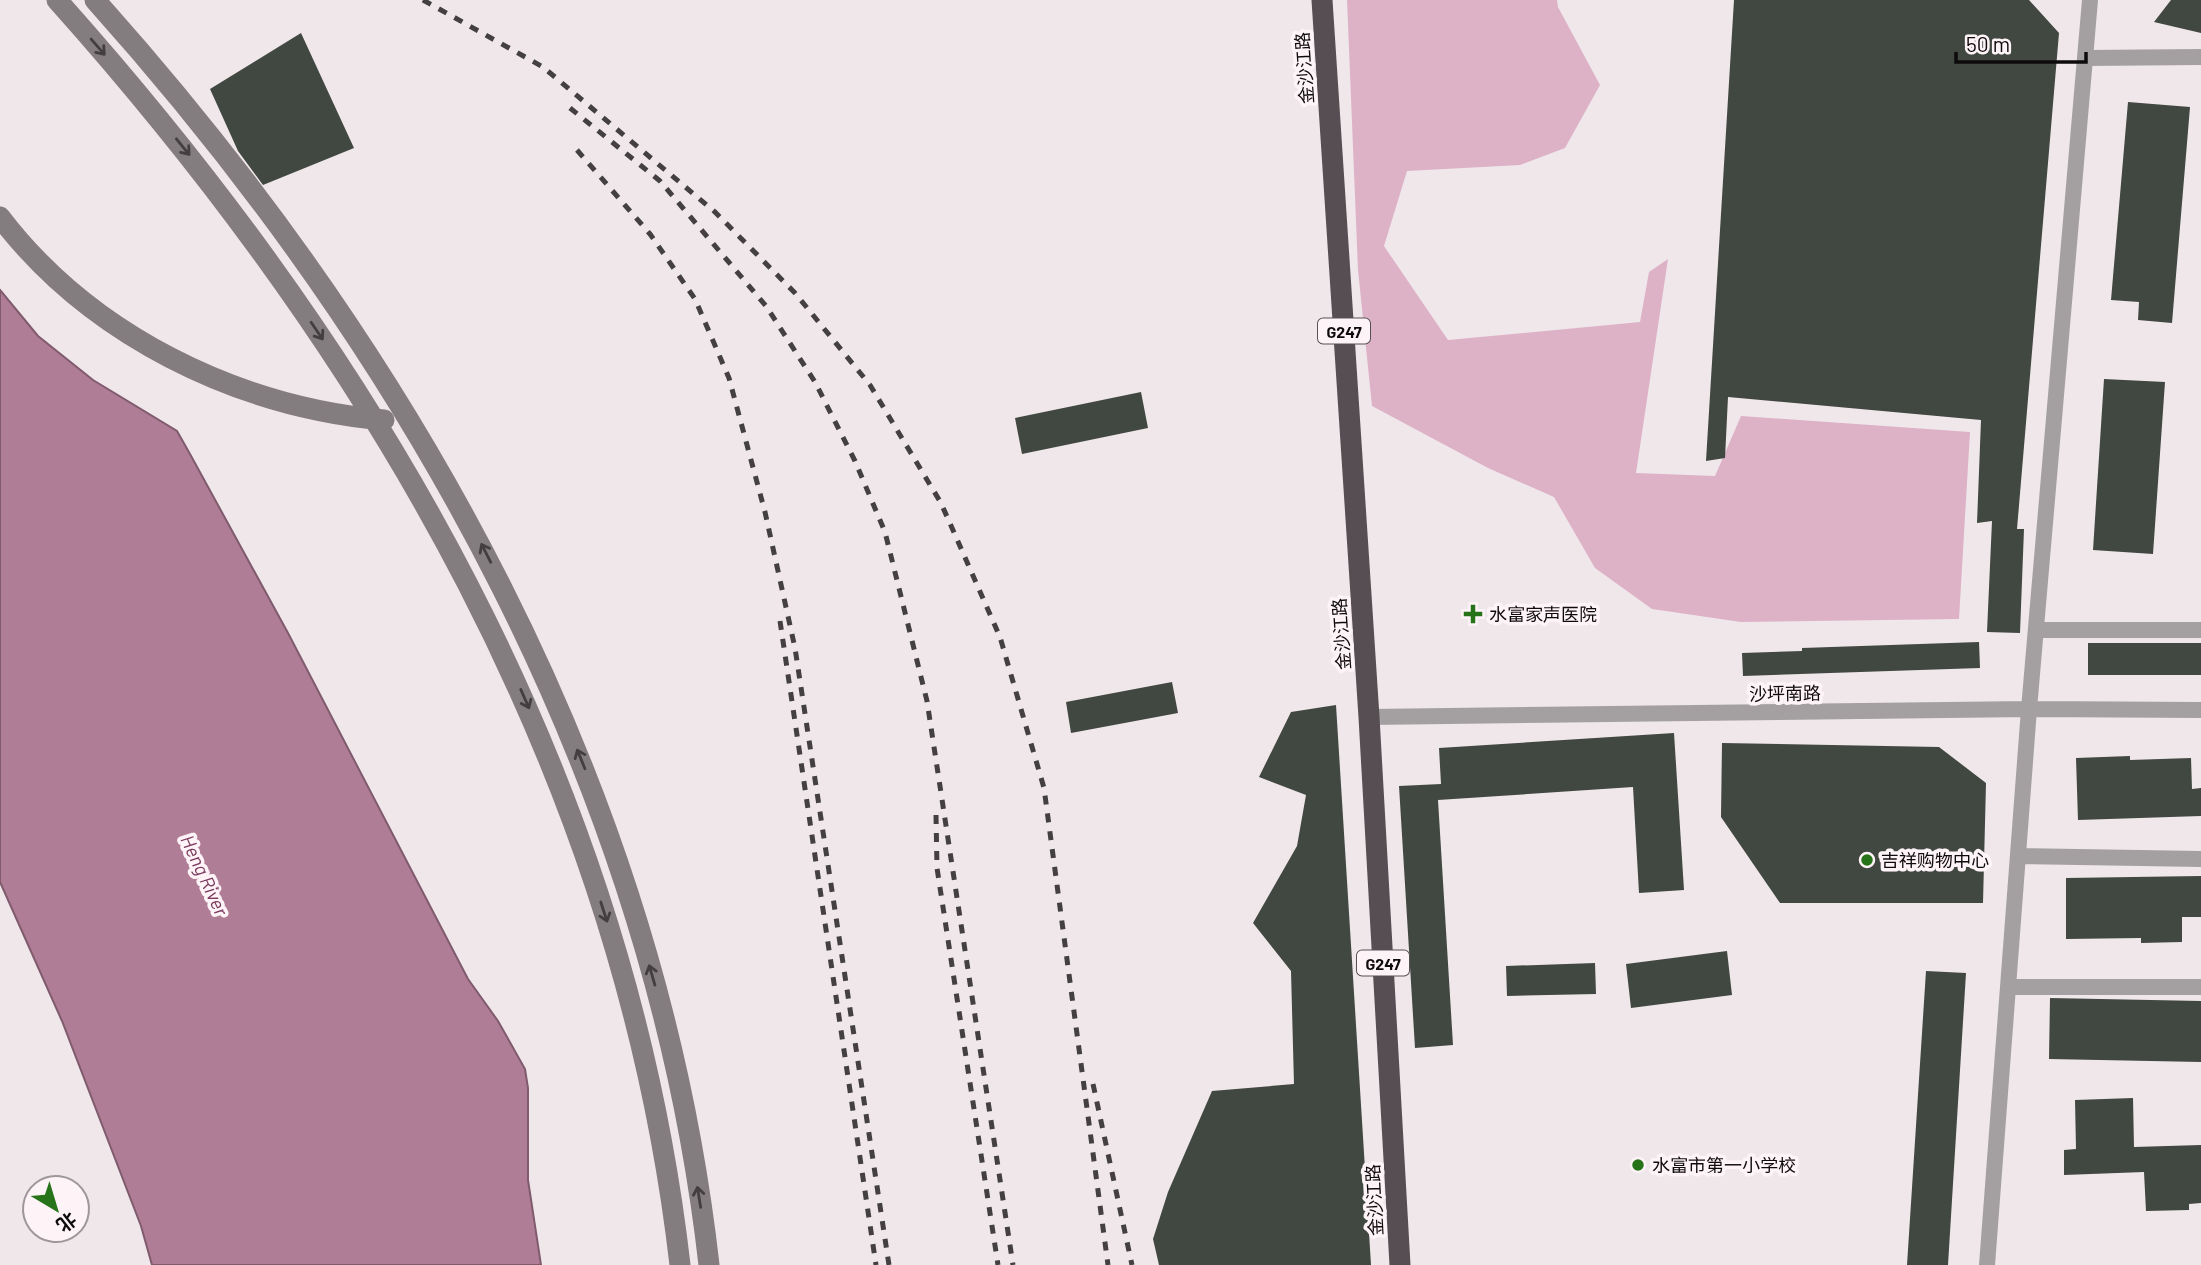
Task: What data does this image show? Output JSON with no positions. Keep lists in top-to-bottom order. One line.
{"streets":{"highway":["金沙江路","G247"],"street":["沙坪南路"]},"crossings":[["金沙江路","沙坪南路"]],"water":["Heng River"],"places":{"health":["水富家声医院"],"other":["吉祥购物中心","水富市第一小学校"]},"scale_bar":"50 m","north":"bottom right"}
